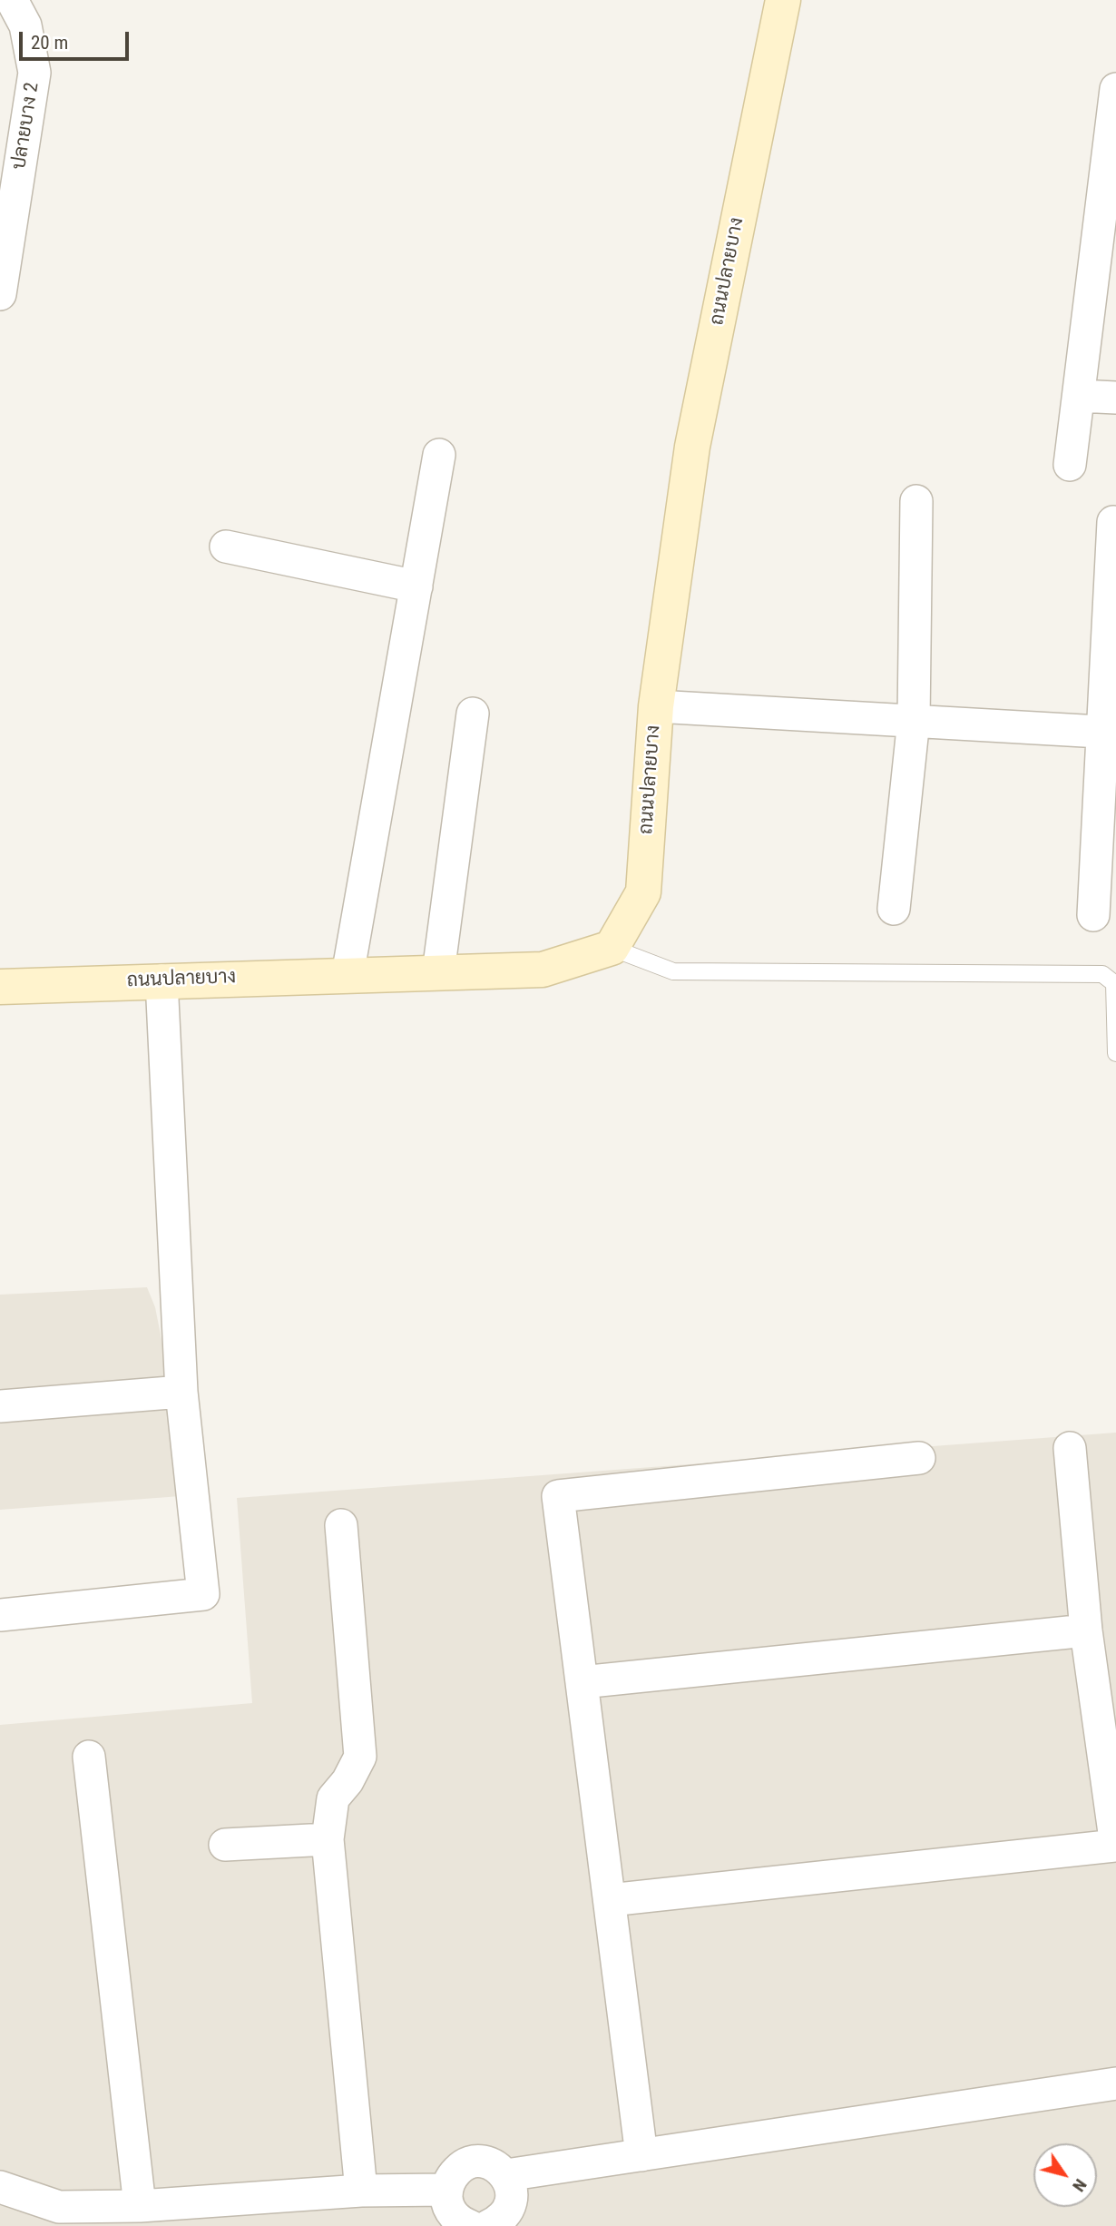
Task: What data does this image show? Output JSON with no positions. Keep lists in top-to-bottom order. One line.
{"streets":{"street":["ปลายบาง 2","ถนนปลายบาง"]},"scale_bar":"20 m","north":"bottom right"}
